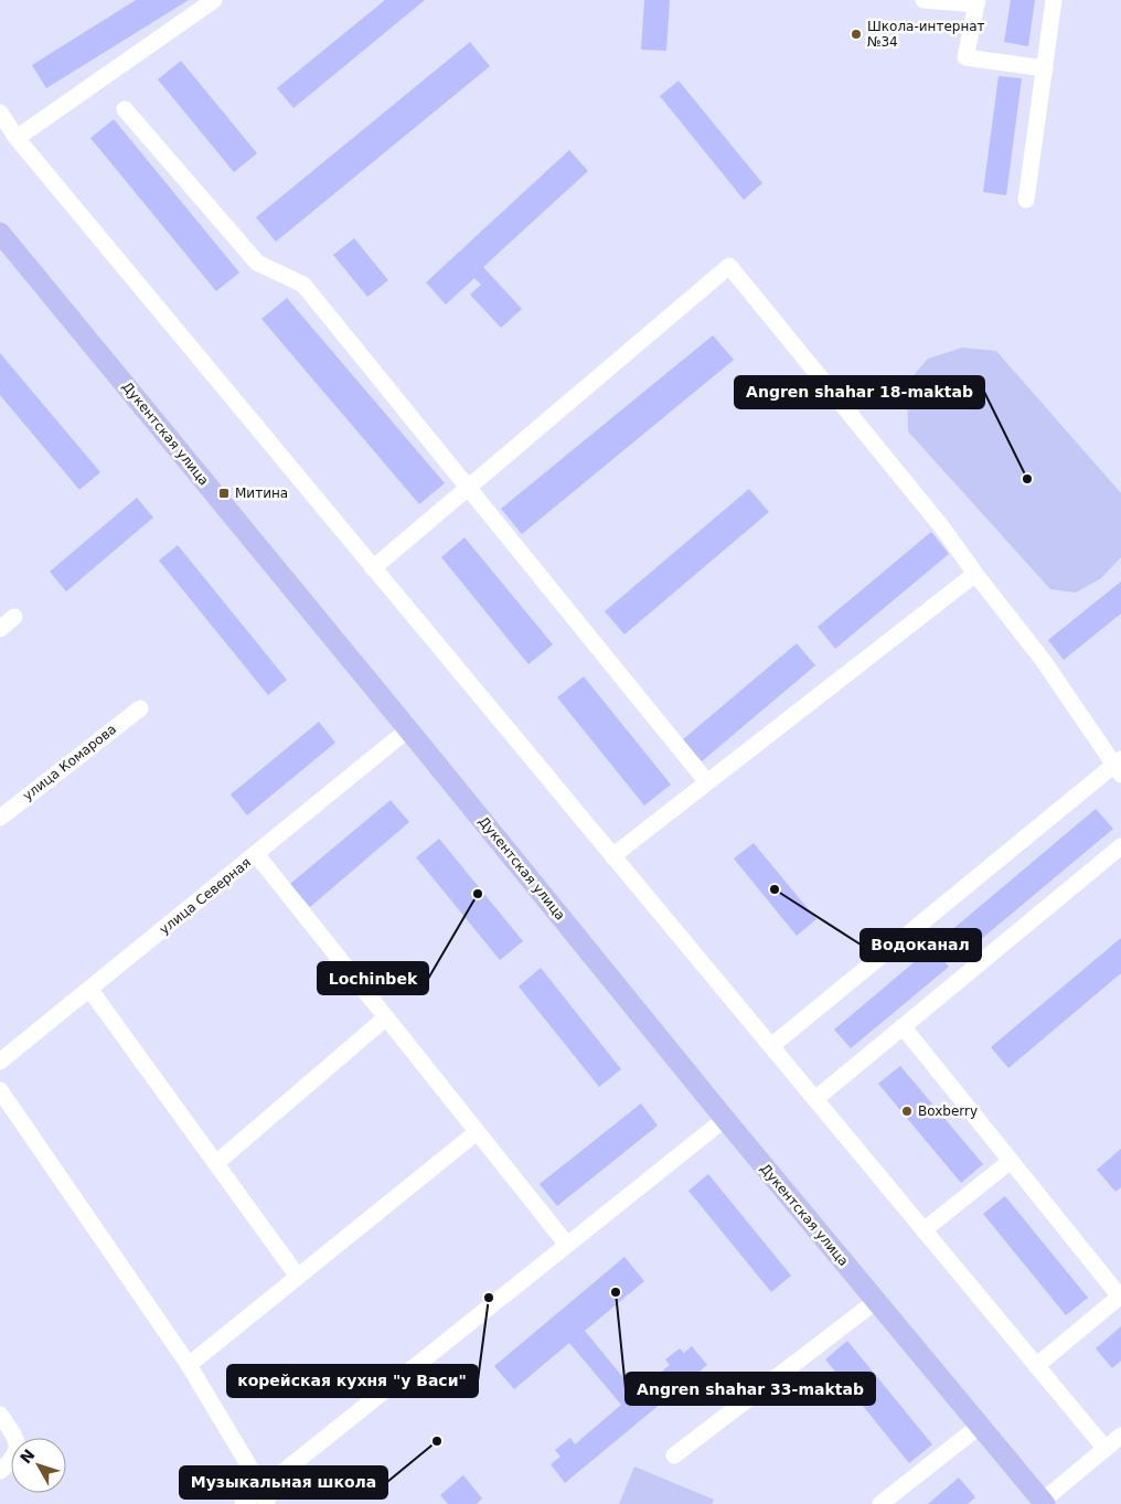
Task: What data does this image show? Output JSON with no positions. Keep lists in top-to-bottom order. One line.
{"streets":{"main road":["Дукентская улица"],"street":["улица Комарова","улица Северная"]},"crossings":[["Дукентская улица","улица Северная"]],"places":{"other":["Школа-интернат №34","Angren shahar 18-maktab","Водоканал","Lochinbek","Boxberry","Angren shahar 33-maktab","корейская кухня \"у Васи\"","Музыкальная школа"],"transit":["Митина"]},"north":"top left"}
